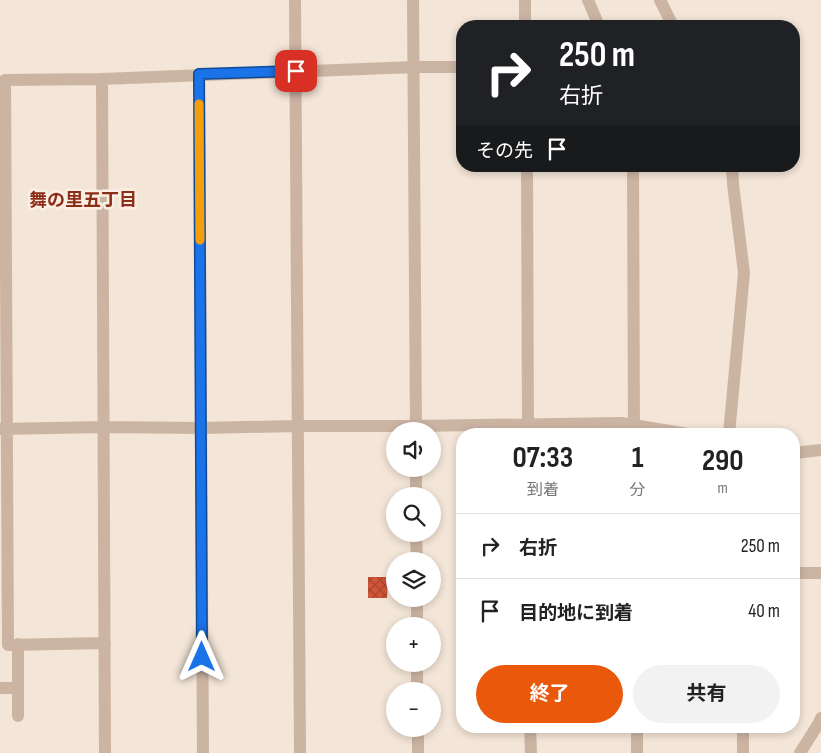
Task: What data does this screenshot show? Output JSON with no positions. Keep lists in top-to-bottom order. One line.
{"districts":["舞の里五丁目"],"page":{"turn":["250 m","右折"],"then":"その先","map_buttons":["+","−"],"eta":["07:33","到着","1","分","290","m"],"list":[{"name":"右折","value":"250 m"},{"name":"目的地に到着","value":"40 m"}],"buttons":["終了","共有"]}}
